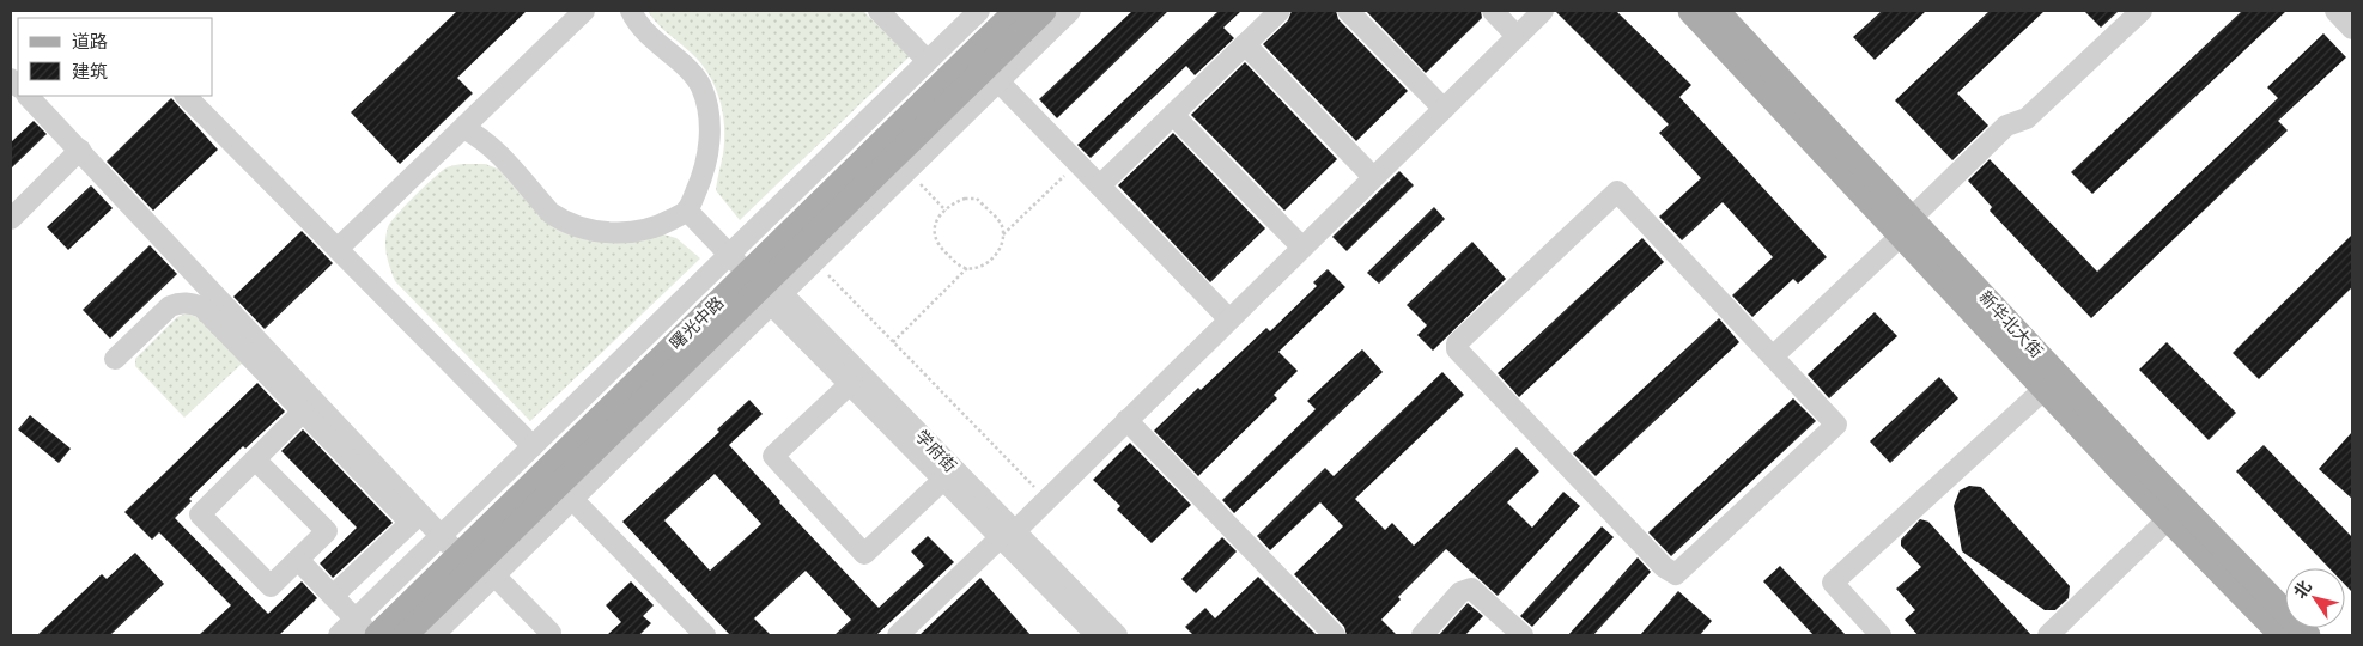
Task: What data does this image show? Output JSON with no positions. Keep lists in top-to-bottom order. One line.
{"streets":{"main road":["曙光中路","新华北大街"],"street":["学府街"]},"crossings":[["曙光中路","学府街"]],"legend":["道路","建筑"],"north":"top left"}
